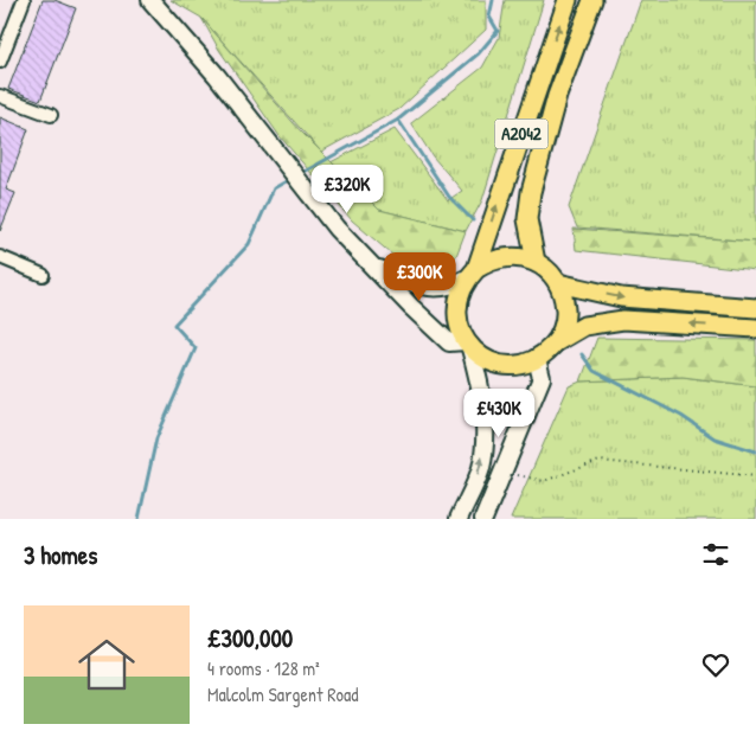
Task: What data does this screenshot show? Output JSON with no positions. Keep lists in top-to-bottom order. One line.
{"streets":{"main road":["A2042"]},"page":{"price":["£320K","£300K","£430K"],"heading":"3 homes","list":[{"name":"£300,000","note":"4 rooms · 128 m² · Malcolm Sargent Road"}]}}
